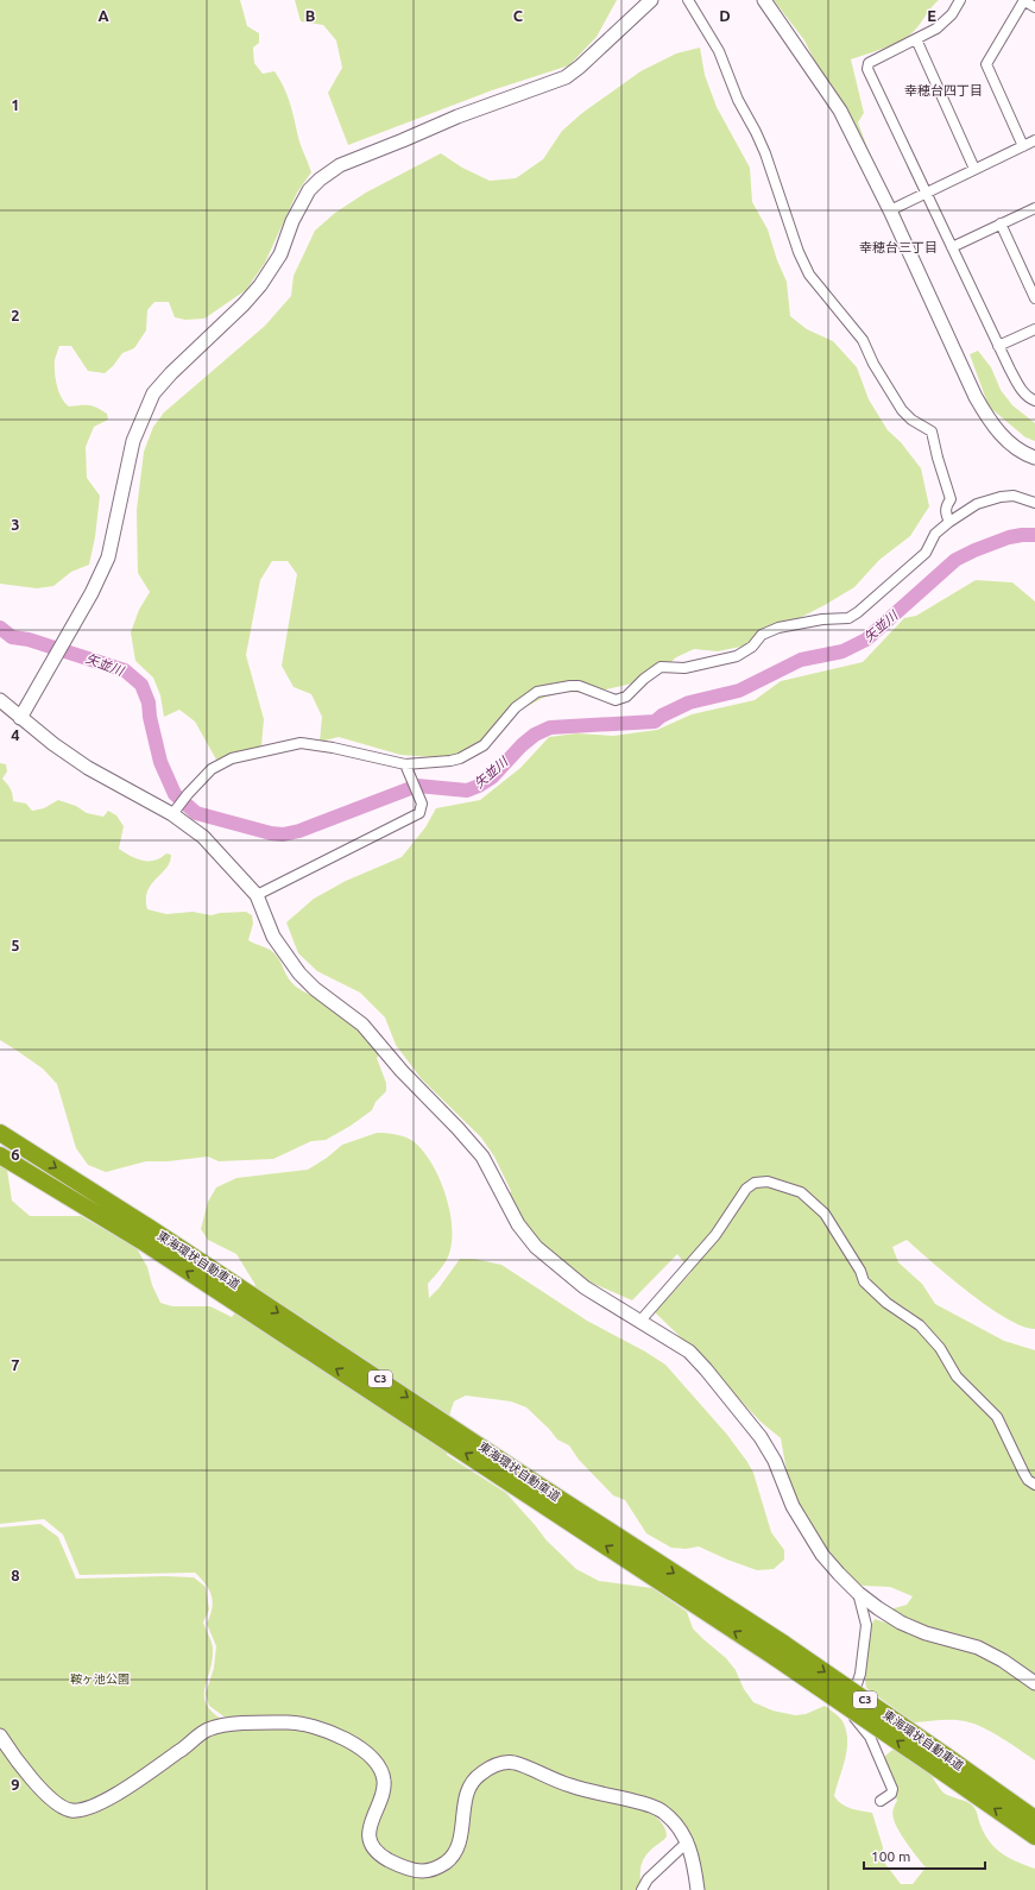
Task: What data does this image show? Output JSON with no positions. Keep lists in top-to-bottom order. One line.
{"streets":{"highway":["東海環状自動車道","C3"]},"districts":["幸穂台四丁目","幸穂台三丁目"],"water":["矢並川"],"parks":["鞍ヶ池公園"],"scale_bar":"100 m","grid":{"columns":["A","B","C","D","E"],"rows":["1","2","3","4","5","6","7","8","9"]}}
